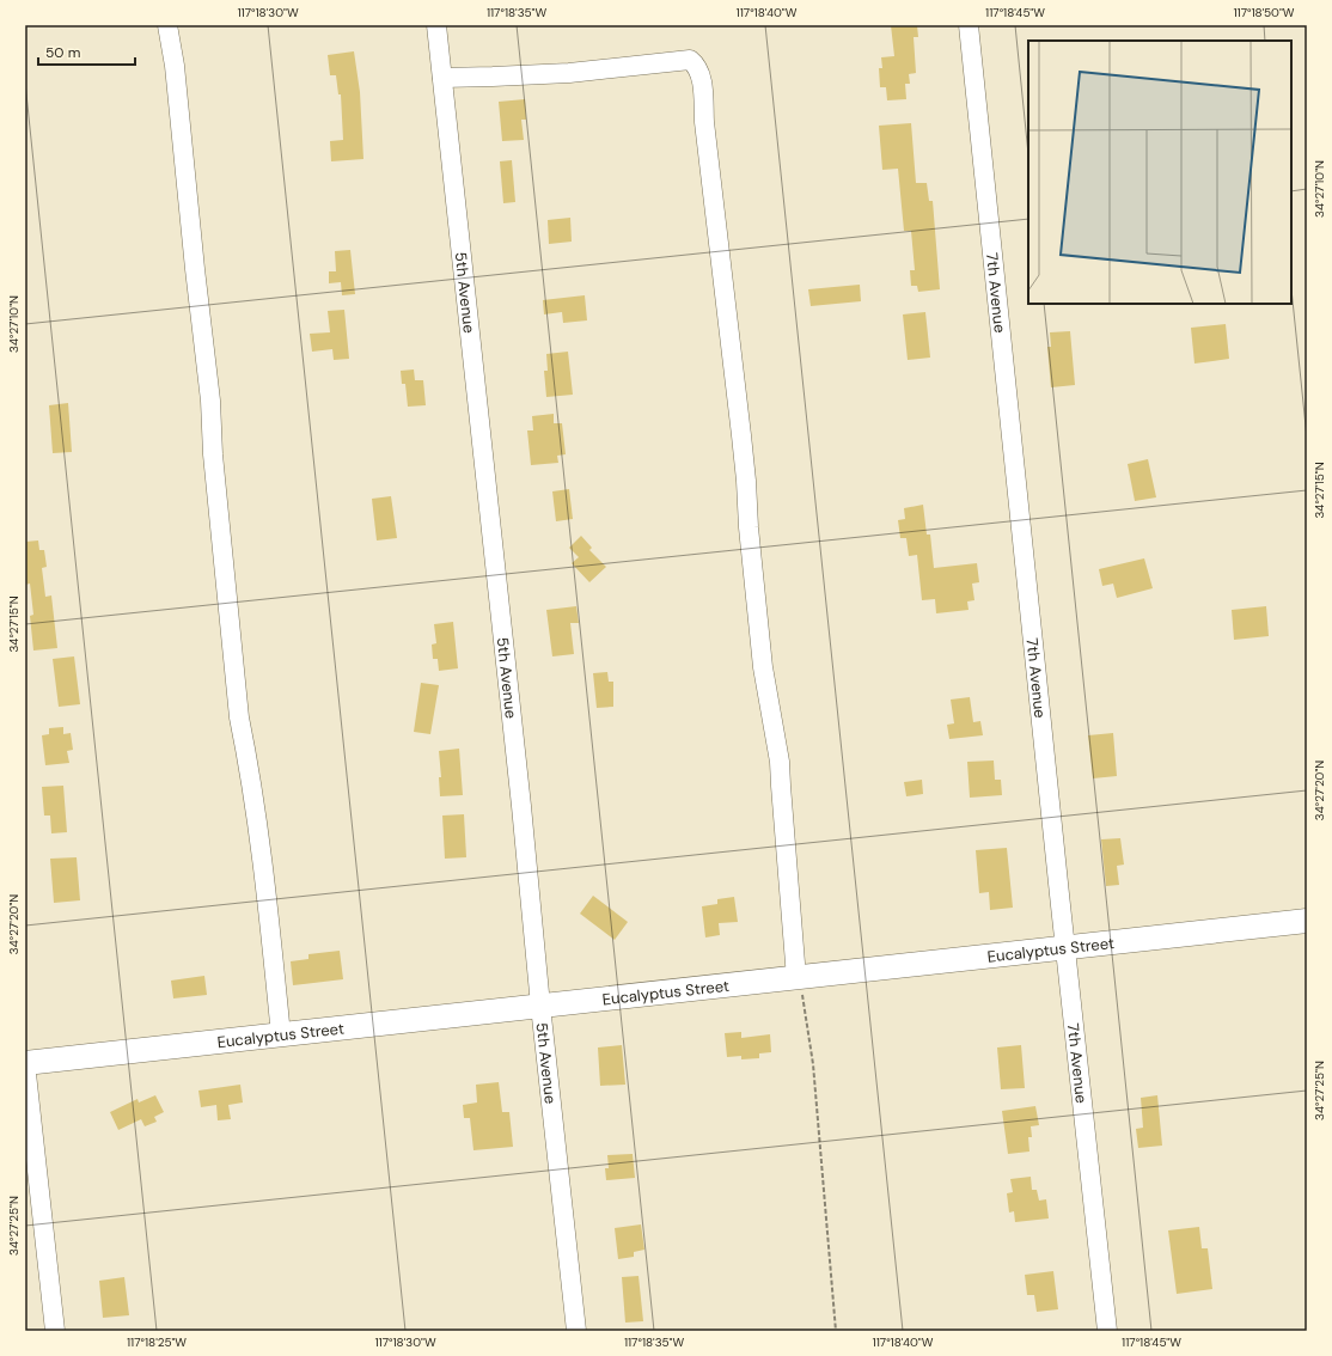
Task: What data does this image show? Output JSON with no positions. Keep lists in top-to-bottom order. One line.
{"streets":{"main road":["Eucalyptus Street"],"street":["5th Avenue","7th Avenue"]},"crossings":[["5th Avenue","Eucalyptus Street"],["7th Avenue","Eucalyptus Street"]],"scale_bar":"50 m","coordinates":["117°18'30\"W","117°18'35\"W","117°18'40\"W","117°18'45\"W","117°18'50\"W","34°27'10\"N","34°27'15\"N","34°27'20\"N","34°27'25\"N","117°18'25\"W"]}
